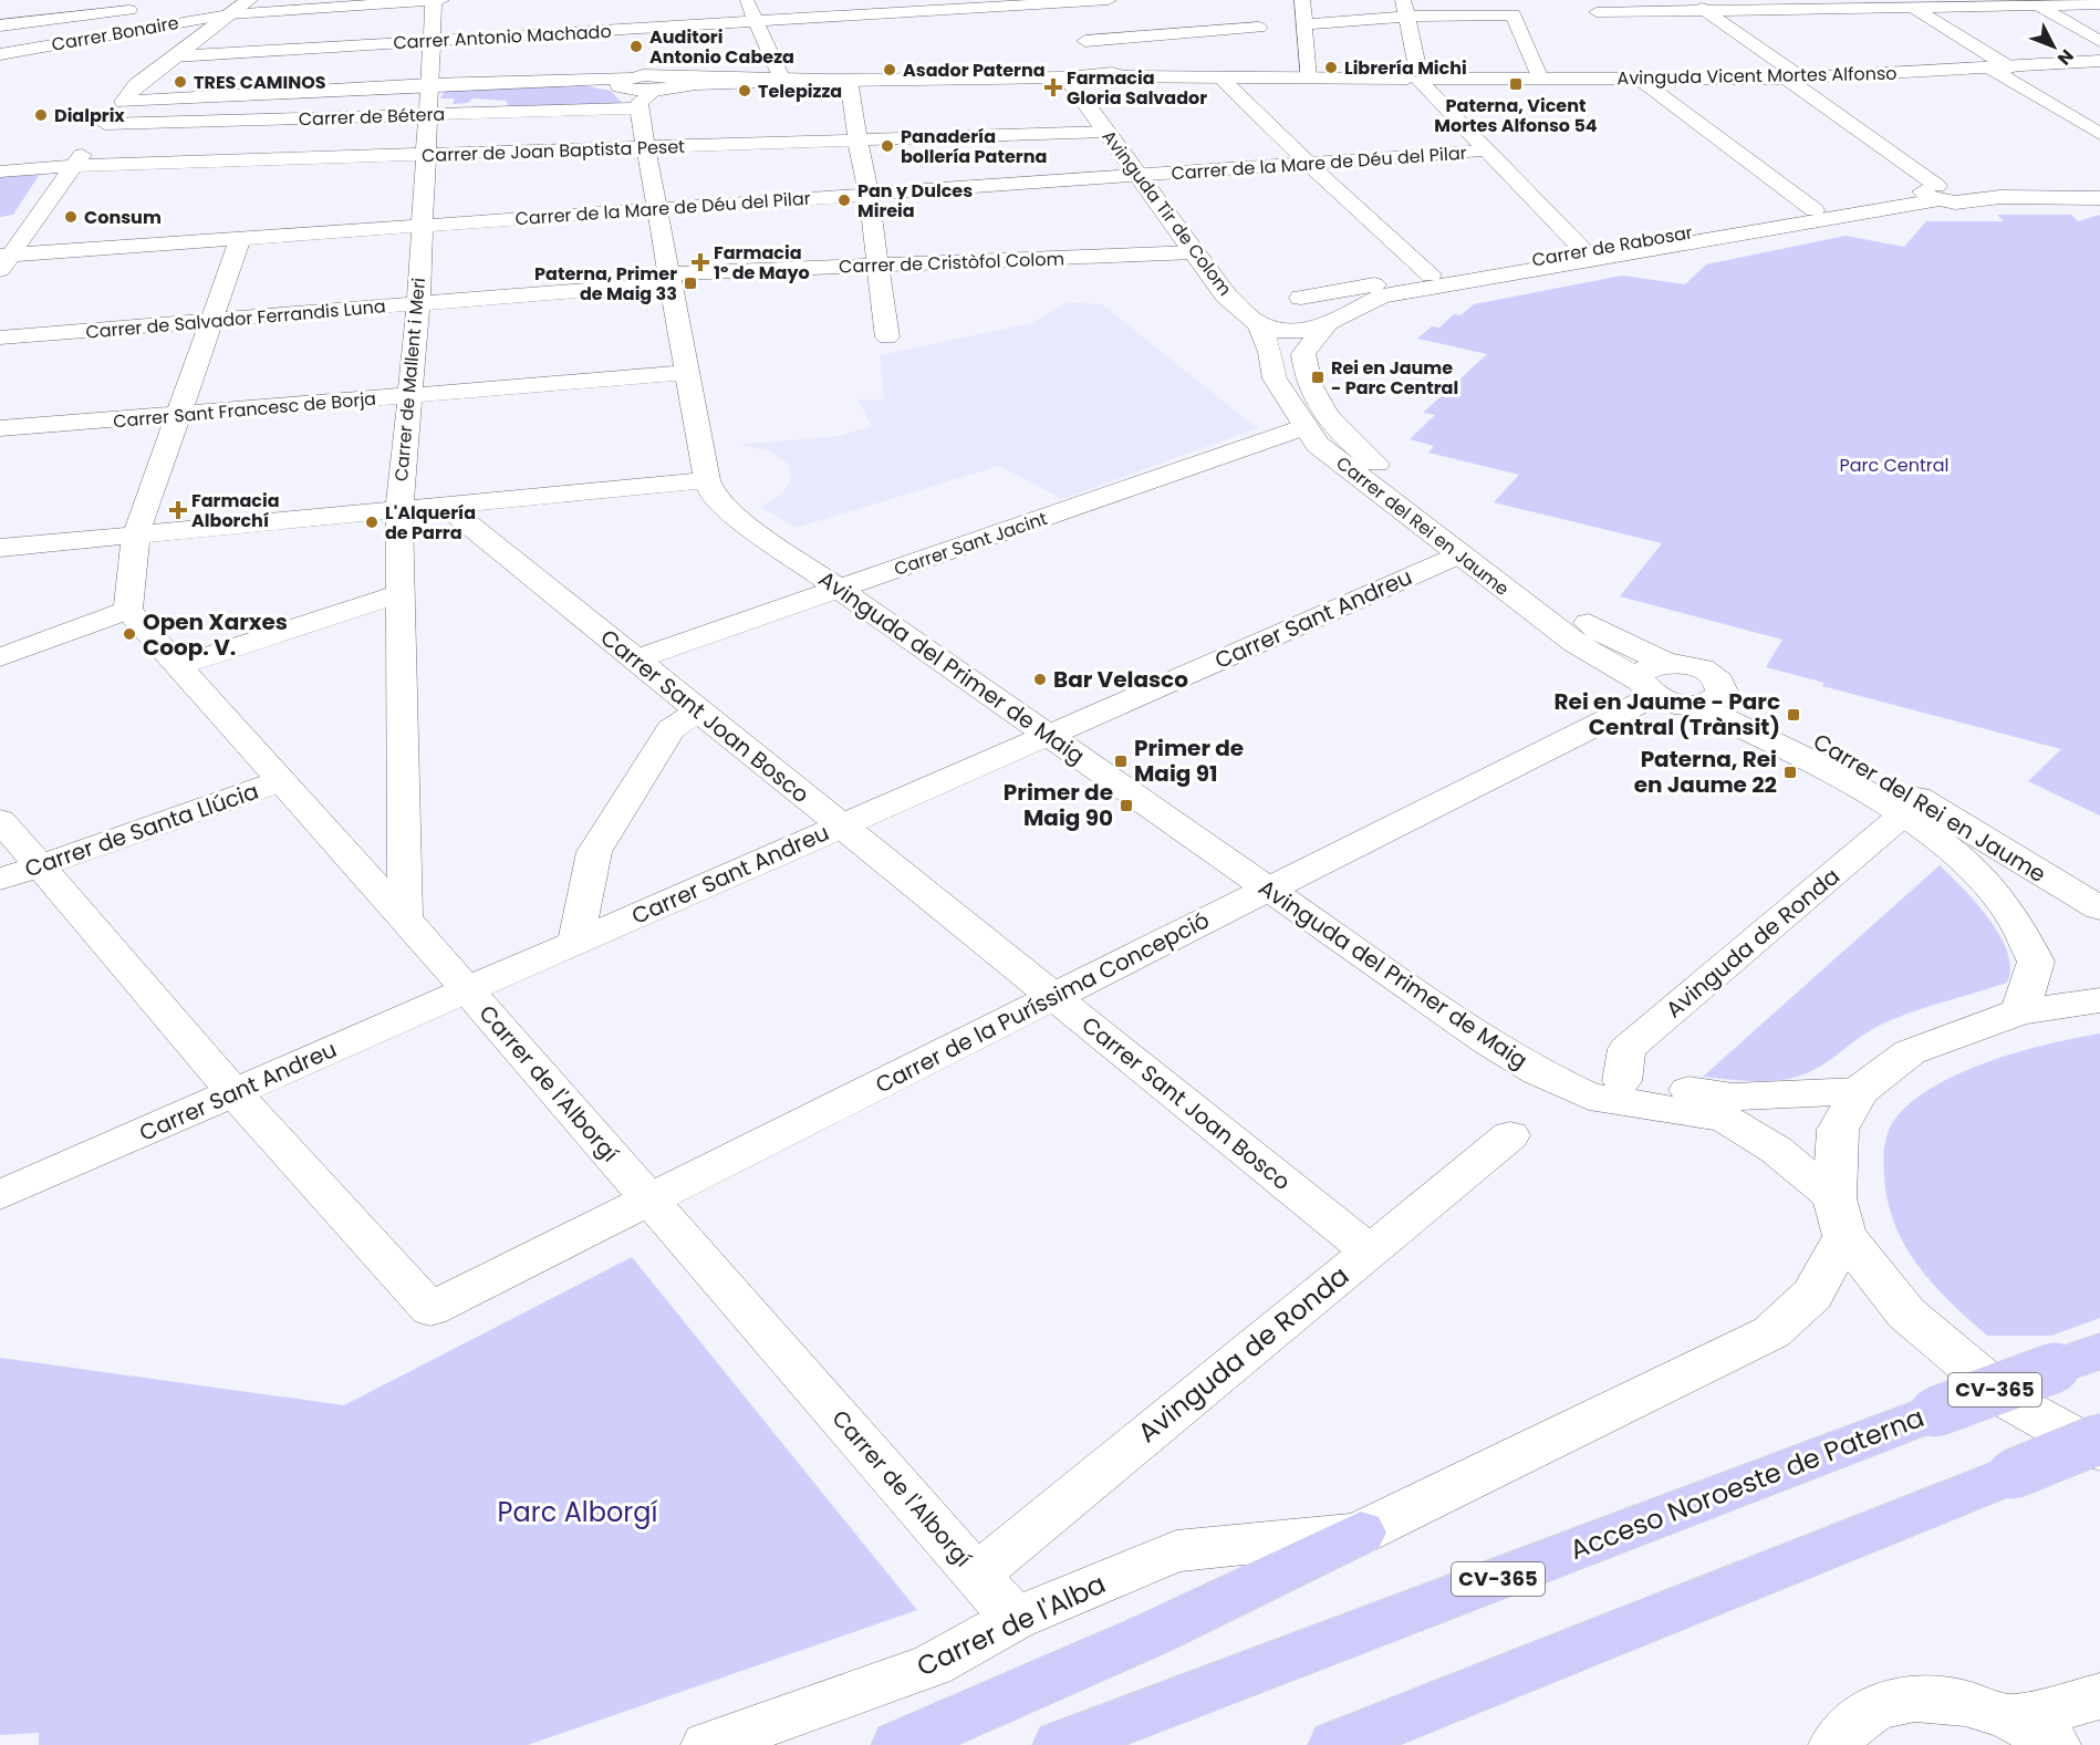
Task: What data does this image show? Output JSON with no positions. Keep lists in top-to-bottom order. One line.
{"streets":{"main road":["CV-365","Acceso Noroeste de Paterna"],"street":["Carrer Bonaire","Carrer Antonio Machado","Avinguda Vicent Mortes Alfonso","Carrer de Bétera","Carrer de Joan Baptista Peset","Carrer de la Mare de Déu del Pilar","Avinguda Tir de Colom","Carrer de Rabosar","Carrer de Cristòfol Colom","Carrer de Salvador Ferrandis Luna","Carrer de Mallent i Meri","Carrer Sant Francesc de Borja","Carrer del Rei en Jaume","Carrer Sant Jacint","Carrer Sant Andreu","Avinguda del Primer de Maig","Carrer Sant Joan Bosco","Carrer de Santa Llúcia","Avinguda de Ronda","Carrer de la Puríssima Concepció","Carrer de l'Alborgí","Carrer de l'Alba"]},"crossings":[["Carrer Antonio Machado","Carrer de Mallent i Meri"],["Avinguda Vicent Mortes Alfonso","Avinguda Tir de Colom"],["Carrer de Bétera","Carrer de Mallent i Meri"],["Carrer de Bétera","Avinguda del Primer de Maig"],["Carrer de Joan Baptista Peset","Avinguda Tir de Colom"],["Carrer de Joan Baptista Peset","Carrer de Mallent i Meri"],["Carrer de Joan Baptista Peset","Avinguda del Primer de Maig"],["Carrer de la Mare de Déu del Pilar","Avinguda Tir de Colom"],["Carrer de la Mare de Déu del Pilar","Carrer de Mallent i Meri"],["Carrer de la Mare de Déu del Pilar","Avinguda del Primer de Maig"],["Avinguda Tir de Colom","Carrer de Rabosar"],["Avinguda Tir de Colom","Carrer de Cristòfol Colom"],["Avinguda Tir de Colom","Carrer del Rei en Jaume"],["Carrer de Rabosar","Carrer del Rei en Jaume"],["Carrer de Cristòfol Colom","Carrer de Salvador Ferrandis Luna"],["Carrer de Cristòfol Colom","Avinguda del Primer de Maig"],["Carrer de Salvador Ferrandis Luna","Carrer de Mallent i Meri"],["Carrer de Salvador Ferrandis Luna","Avinguda del Primer de Maig"],["Carrer de Mallent i Meri","Carrer Sant Francesc de Borja"],["Carrer de Mallent i Meri","Carrer de l'Alborgí"],["Carrer Sant Francesc de Borja","Avinguda del Primer de Maig"],["Carrer del Rei en Jaume","Carrer Sant Jacint"],["Carrer del Rei en Jaume","Carrer Sant Andreu"],["Carrer del Rei en Jaume","Avinguda de Ronda"],["Carrer del Rei en Jaume","Carrer de la Puríssima Concepció"],["Carrer Sant Jacint","Avinguda del Primer de Maig"],["Carrer Sant Jacint","Carrer Sant Joan Bosco"],["Carrer Sant Andreu","Avinguda del Primer de Maig"],["Carrer Sant Andreu","Carrer Sant Joan Bosco"],["Carrer Sant Andreu","Carrer de la Puríssima Concepció"],["Carrer Sant Andreu","Carrer de l'Alborgí"],["Avinguda del Primer de Maig","Avinguda de Ronda"],["Avinguda del Primer de Maig","Carrer de la Puríssima Concepció"],["Carrer Sant Joan Bosco","Avinguda de Ronda"],["Carrer Sant Joan Bosco","Carrer de la Puríssima Concepció"],["Carrer de Santa Llúcia","Carrer de l'Alborgí"],["Avinguda de Ronda","Carrer de l'Alborgí"],["Carrer de la Puríssima Concepció","Carrer de l'Alborgí"],["Carrer de l'Alborgí","Carrer de l'Alba"]],"parks":["Parc Central","Parc Alborgí"],"places":{"other":["Auditori Antonio Cabeza","Librería Michi","Asador Paterna","TRES CAMINOS","Telepizza","Dialprix","Panadería bollería Paterna","Pan y Dulces Mireia","Consum","L'Alquería de Parra","Open Xarxes Coop. V.","Bar Velasco"],"transit":["Paterna, Vicent Mortes Alfonso 54","Paterna, Primer de Maig 33","Rei en Jaume - Parc Central","Rei en Jaume - Parc Central (Trànsit)","Primer de Maig 91","Paterna, Rei en Jaume 22","Primer de Maig 90"],"health":["Farmacia Gloria Salvador","Farmacia 1º de Mayo","Farmacia Alborchí"]},"north":"bottom right"}
